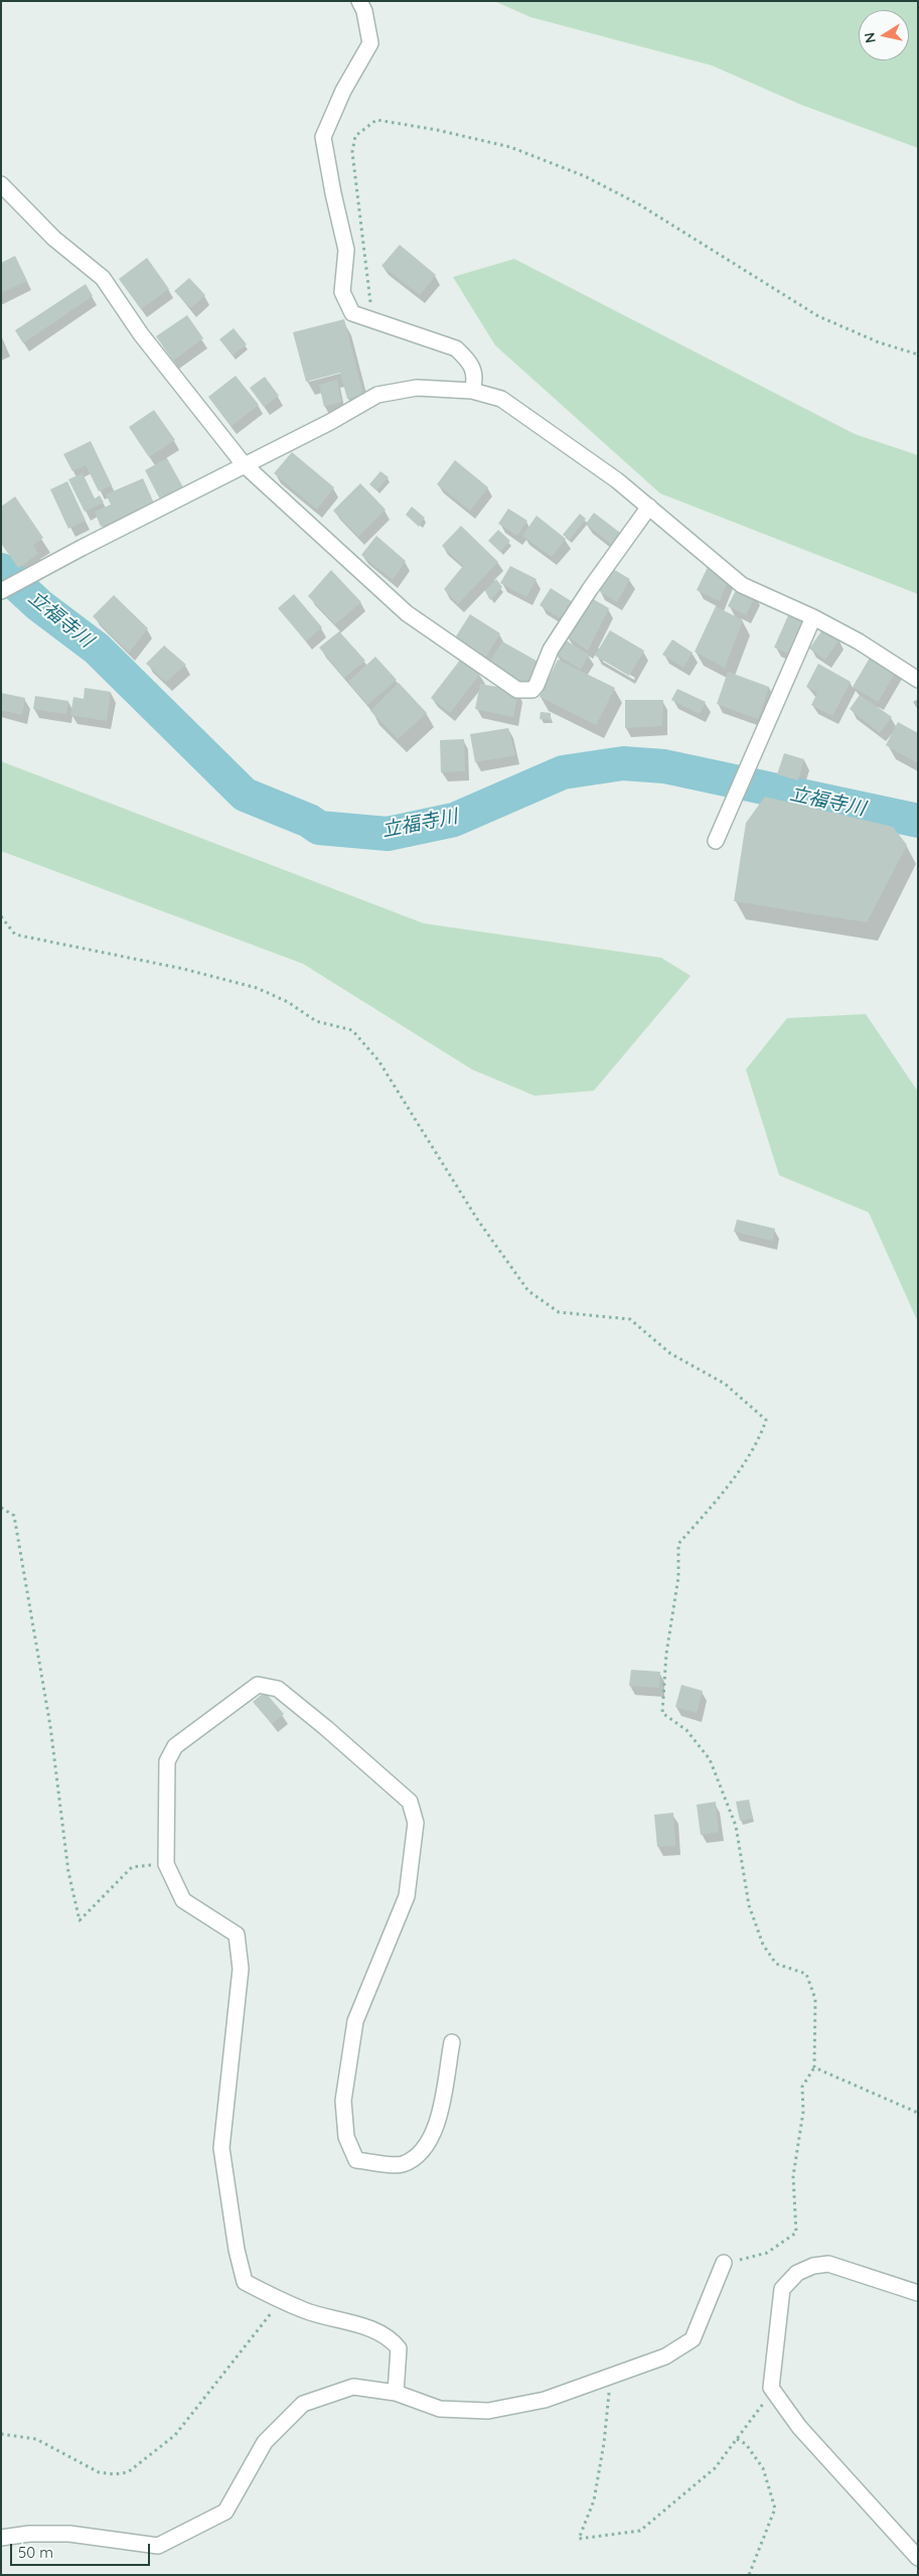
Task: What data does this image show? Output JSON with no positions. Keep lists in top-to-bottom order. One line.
{"water":["立福寺川"],"scale_bar":"50 m","north":"left"}
